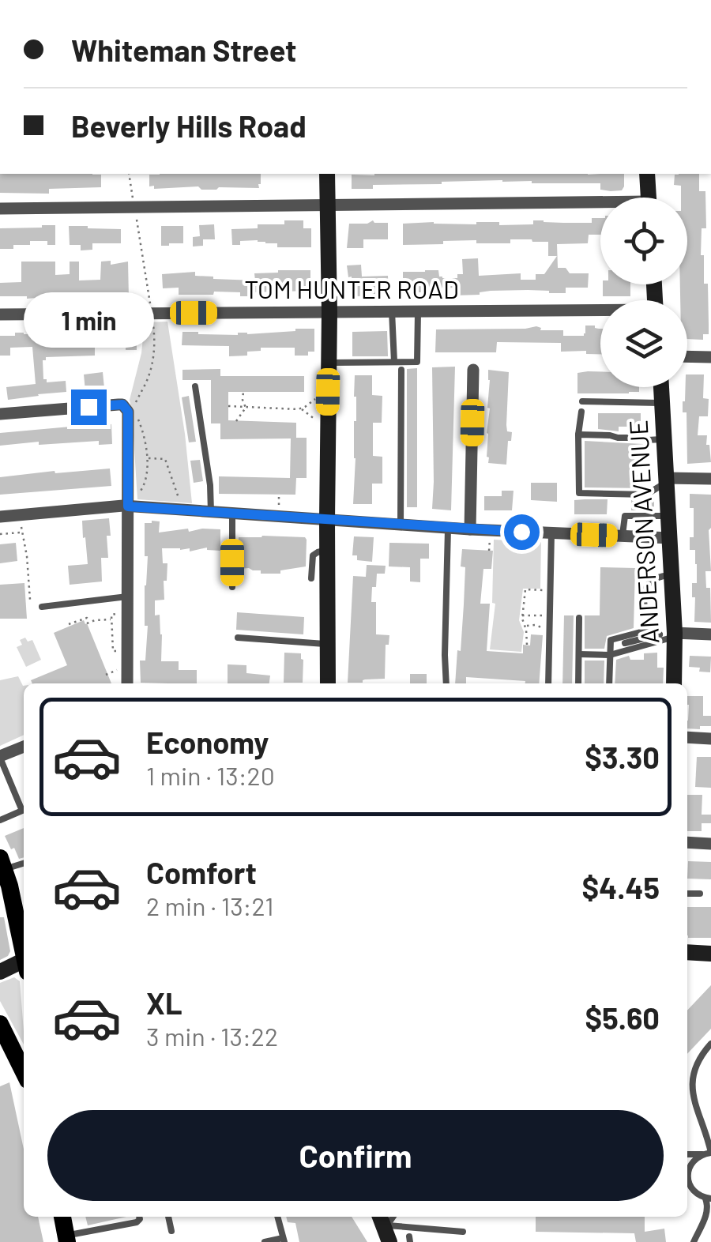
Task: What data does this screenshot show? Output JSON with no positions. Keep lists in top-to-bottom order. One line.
{"streets":{"main road":["ANDERSON AVENUE"],"street":["TOM HUNTER ROAD"]},"page":{"banner":["Whiteman Street","Beverly Hills Road"],"bubble":"1 min","list":[{"name":"Economy","note":"1 min · 13:20","value":"$3.30"},{"name":"Comfort","note":"2 min · 13:21","value":"$4.45"},{"name":"XL","note":"3 min · 13:22","value":"$5.60"}],"buttons":"Confirm"}}
